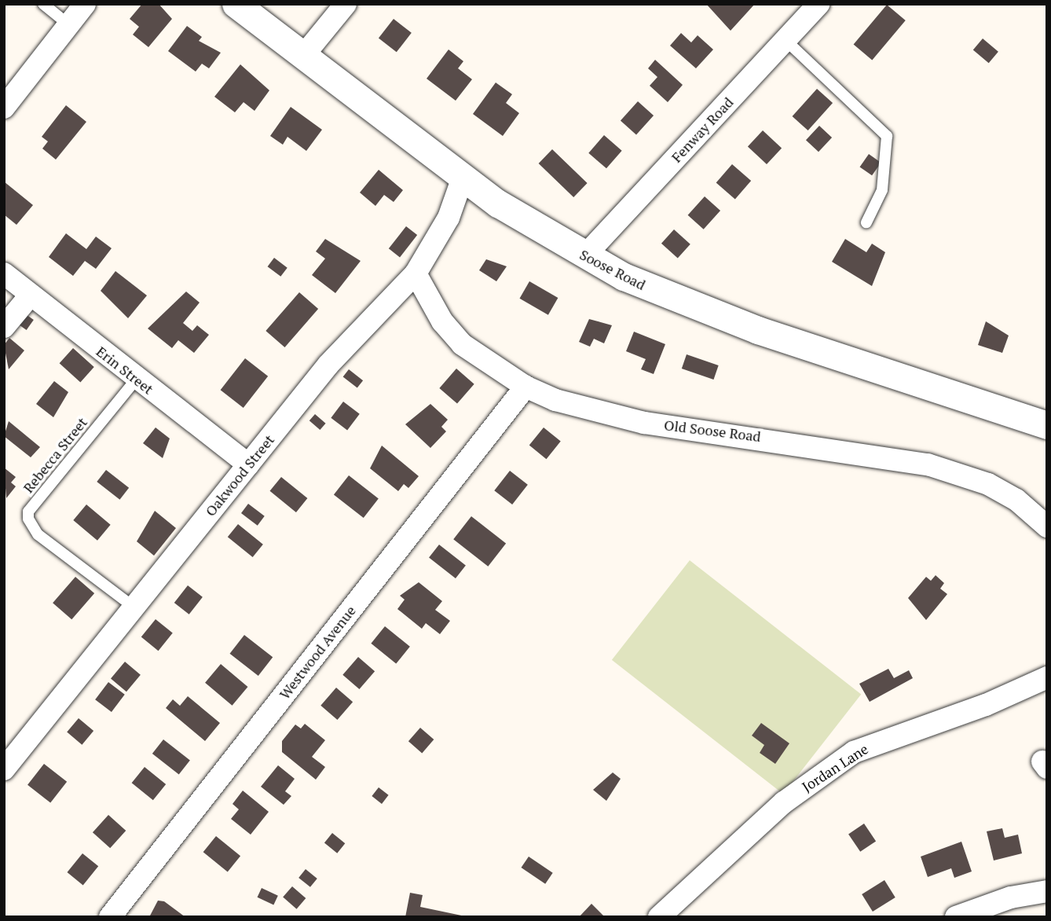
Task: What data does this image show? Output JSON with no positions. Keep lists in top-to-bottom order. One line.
{"streets":{"street":["Fenway Road","Soose Road","Erin Street","Old Soose Road","Oakwood Street","Westwood Avenue","Jordan Lane"],"lane":["Rebecca Street"]},"crossings":[["Fenway Road","Soose Road"],["Soose Road","Oakwood Street"],["Erin Street","Rebecca Street"],["Erin Street","Oakwood Street"],["Old Soose Road","Oakwood Street"],["Old Soose Road","Westwood Avenue"],["Rebecca Street","Oakwood Street"]]}
